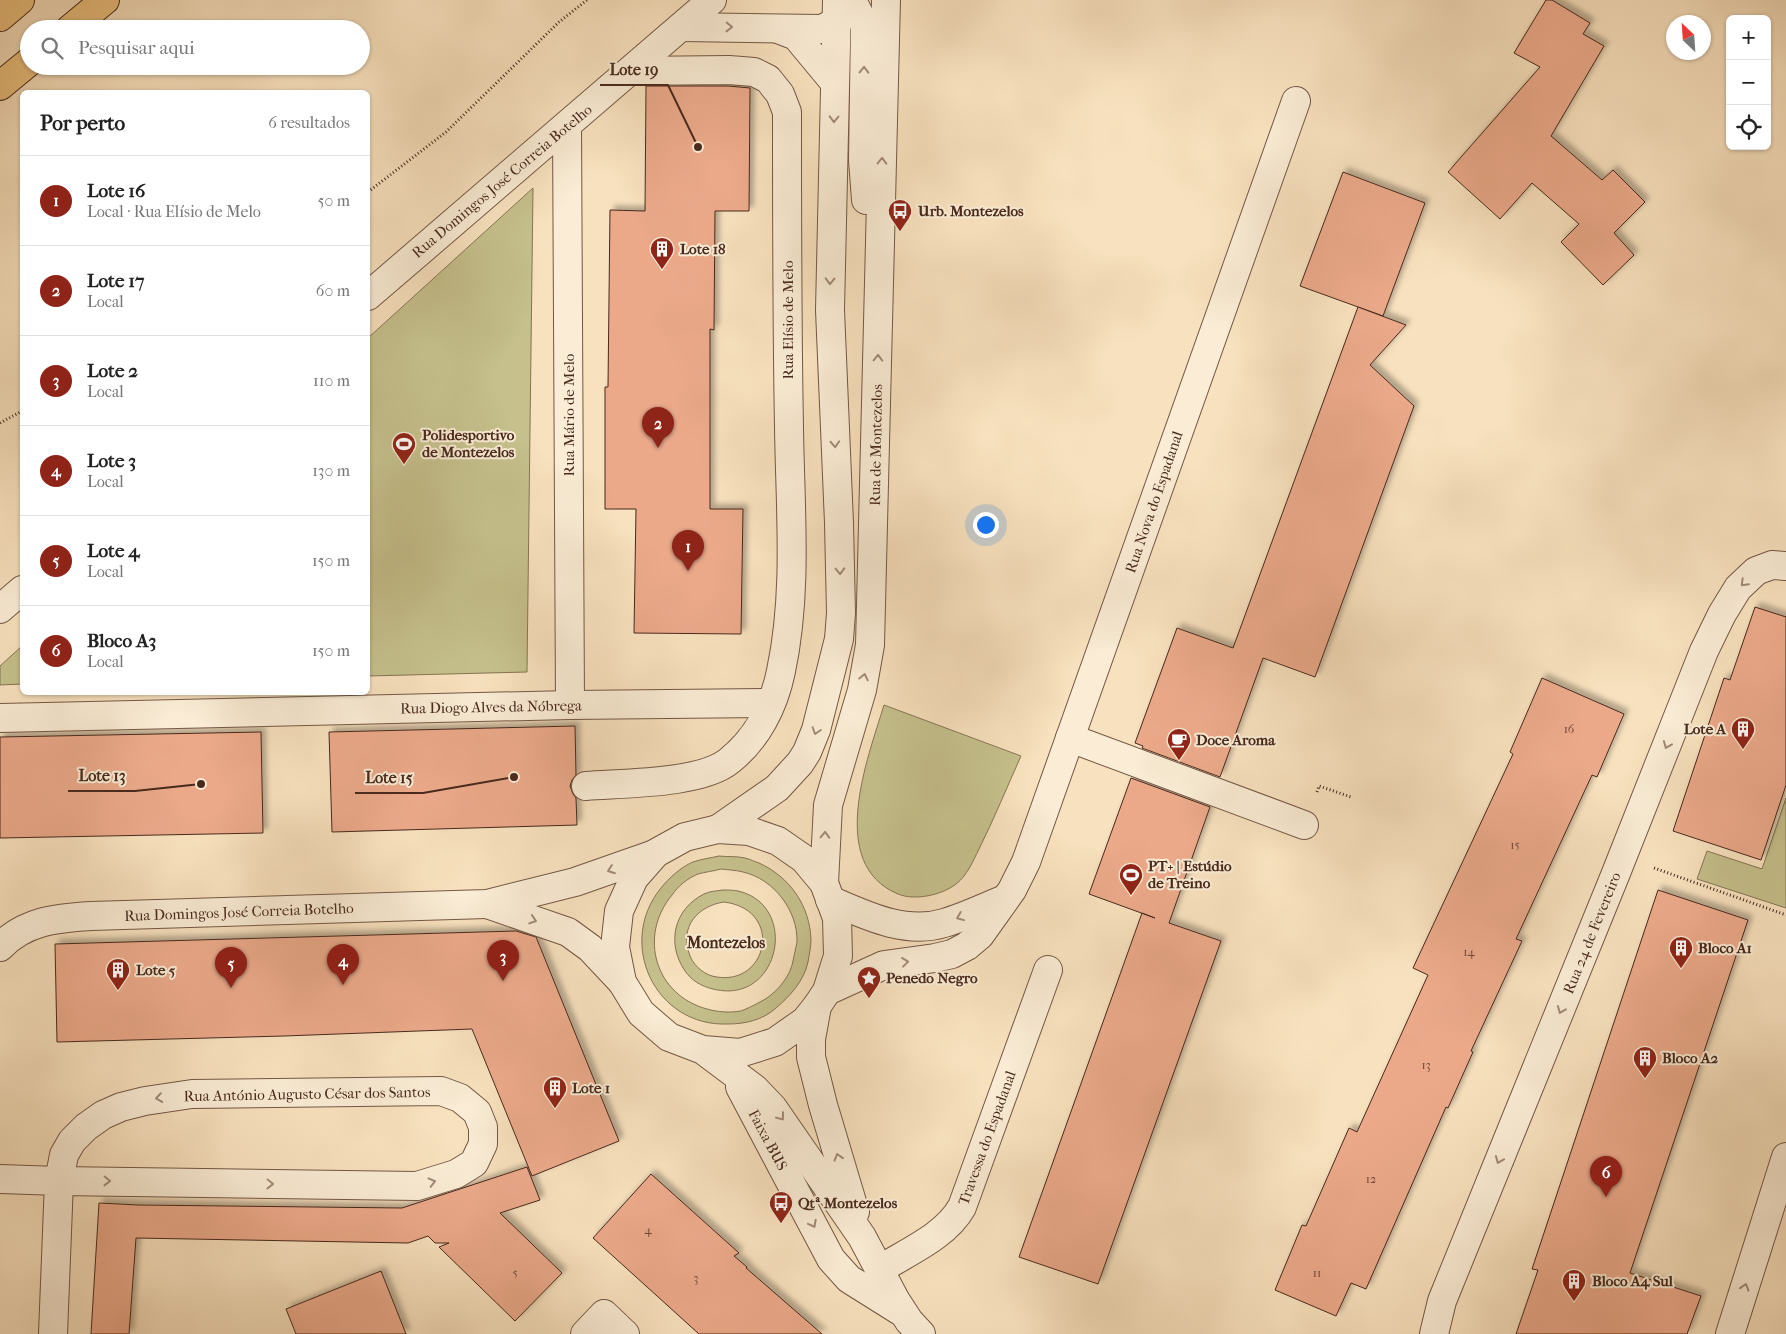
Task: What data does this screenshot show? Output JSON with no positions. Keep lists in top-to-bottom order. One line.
{"streets":{"street":["Rua Domingos José Correia Botelho","Rua Elísio de Melo","Rua Mário de Melo","Rua de Montezelos","Rua Nova do Espadanal","Rua Diogo Alves da Nóbrega","Rua 24 de Fevereiro","Rua António Augusto César dos Santos","Travessa do Espadanal","Faixa BUS"]},"crossings":[["Rua Domingos José Correia Botelho","Rua Elísio de Melo"],["Rua Domingos José Correia Botelho","Rua Mário de Melo"],["Rua Elísio de Melo","Rua Diogo Alves da Nóbrega"],["Rua Mário de Melo","Rua Diogo Alves da Nóbrega"]],"one_way":["Rua 24 de Fevereiro"],"districts":["Montezelos"],"places":{"other":["Lote 19","Lote 15","Lote 13"],"bus stop":["Urb. Montezelos","Qtª Montezelos"],"building":["Lote 18","Lote A","Bloco A1","Lote 5","Bloco A2","Lote 1","Bloco A4 Sul"],"sports":["Polidesportivo de Montezelos","PT+ | Estúdio de Treino"],"cafe":["Doce Aroma"],"place":["Penedo Negro"]},"house_numbers":["16","15","14","13","12","4","5","11","3"],"north":"top left","page":{"map_buttons":["+","−"],"search":"Pesquisar aqui","heading":["Por perto","6 resultados"],"list":[{"mark":"1","name":"Lote 16","note":"Local · Rua Elísio de Melo","value":"50 m"},{"mark":"2","name":"Lote 17","note":"Local","value":"60 m"},{"mark":"3","name":"Lote 2","note":"Local","value":"110 m"},{"mark":"4","name":"Lote 3","note":"Local","value":"130 m"},{"mark":"5","name":"Lote 4","note":"Local","value":"150 m"},{"mark":"6","name":"Bloco A3","note":"Local","value":"150 m"}],"pins":["2","1","3","4","5","6"]}}
